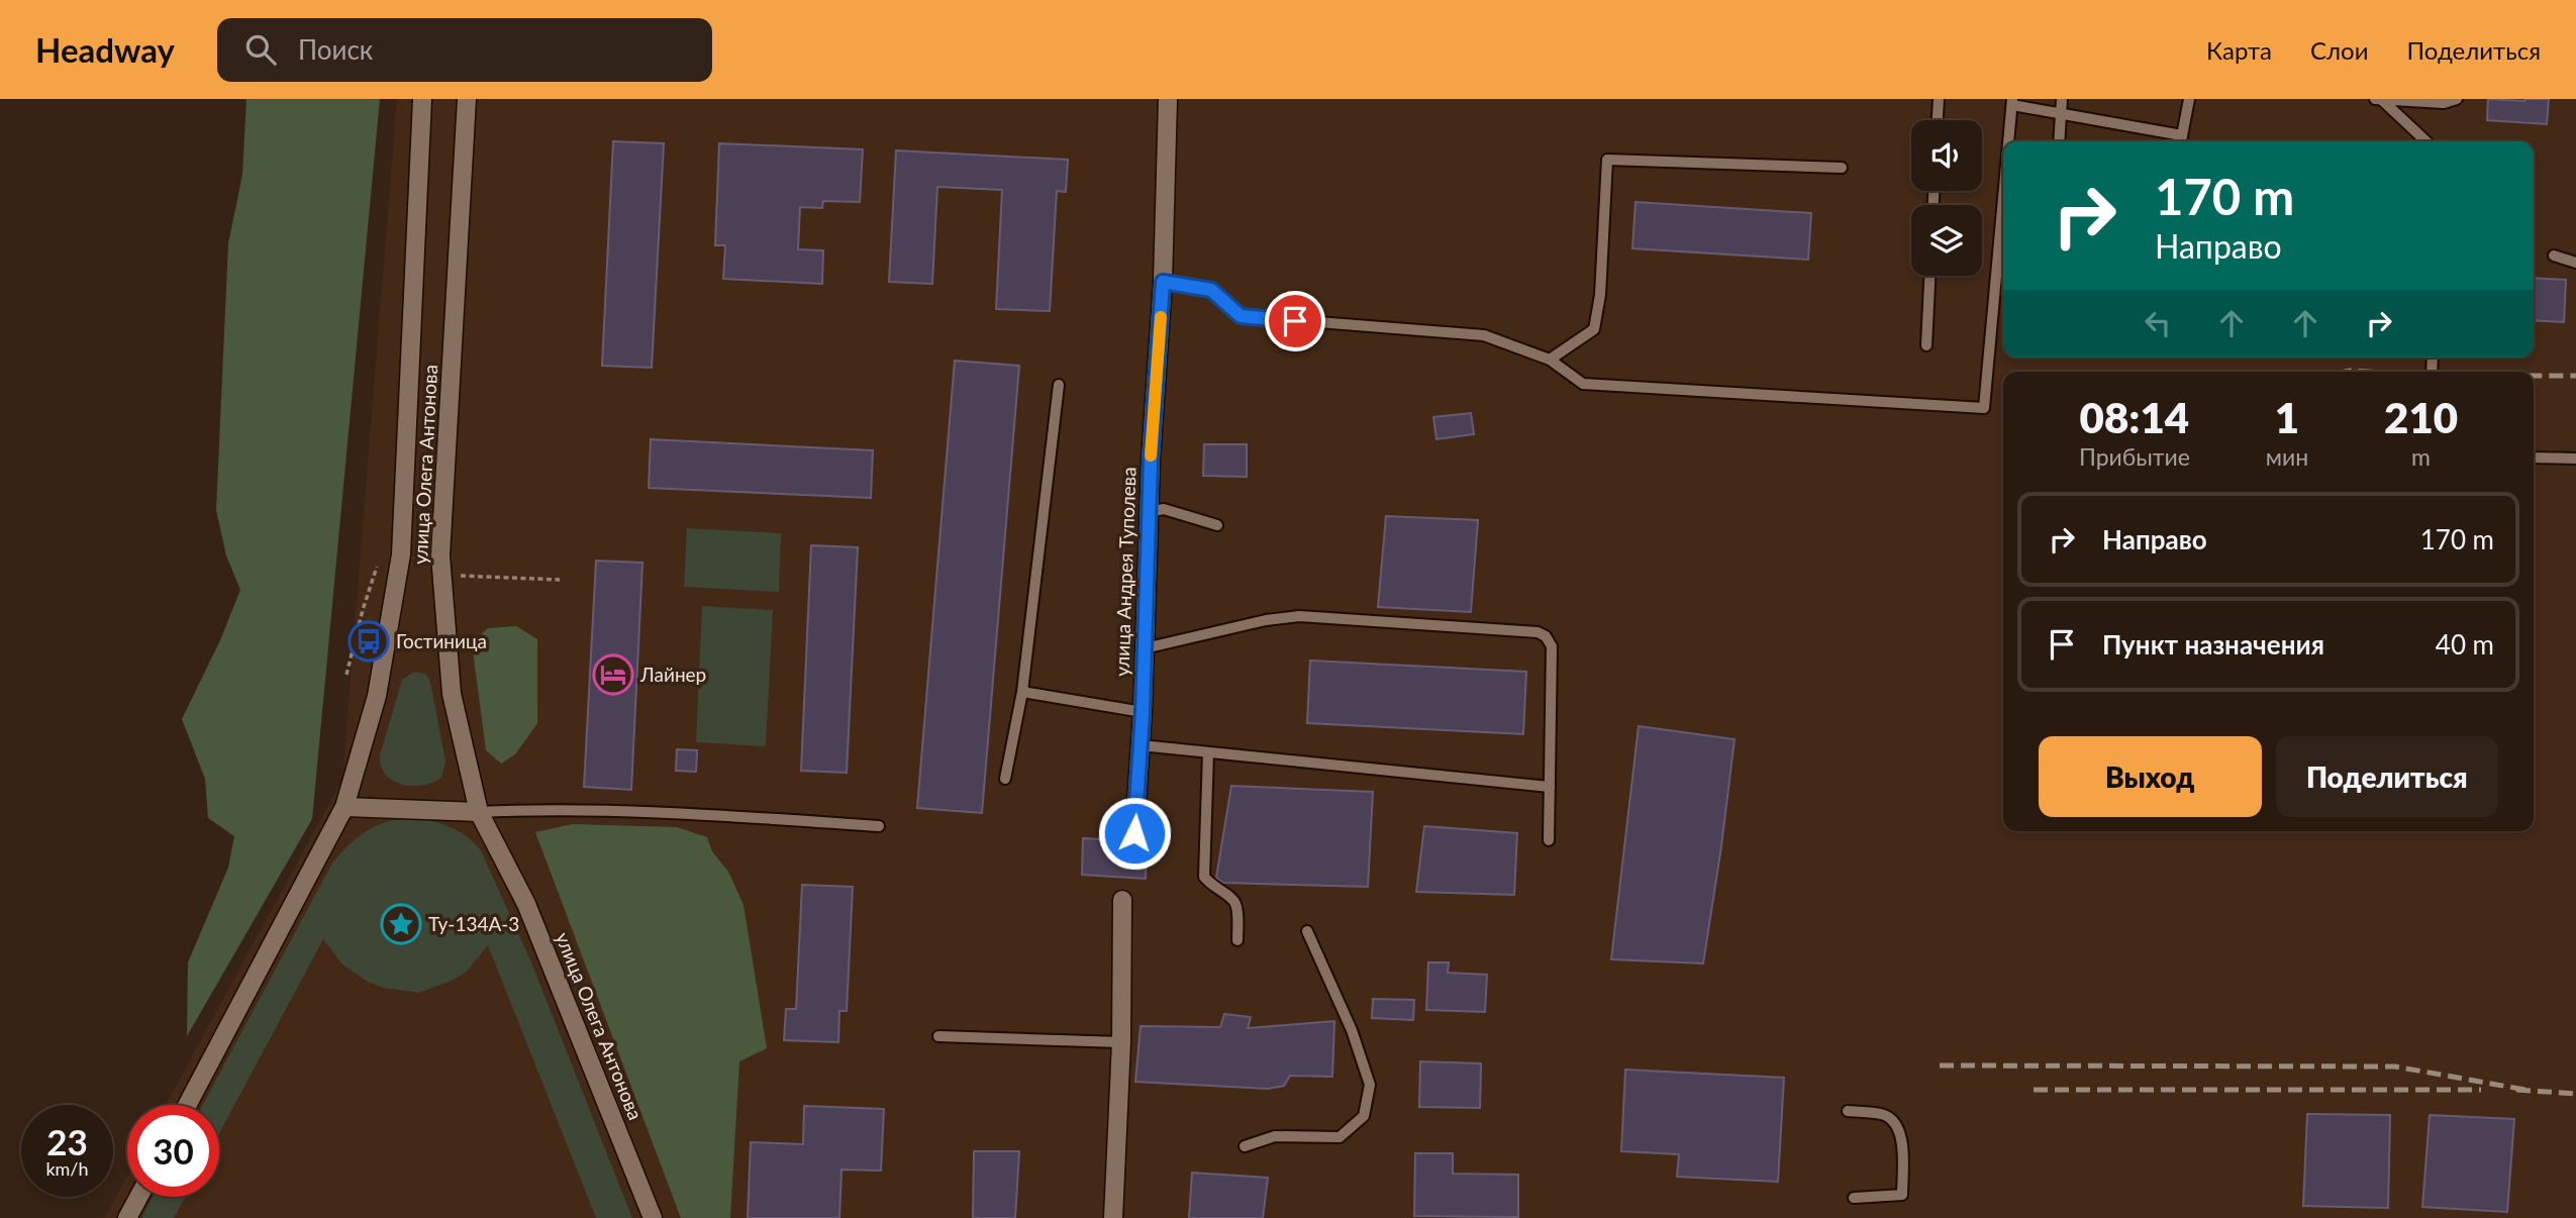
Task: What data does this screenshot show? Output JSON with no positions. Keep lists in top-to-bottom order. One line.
{"streets":{"street":["улица Олега Антонова","улица Андрея Туполева"]},"places":{"bus stop":["Гостиница"],"hotel":["Лайнер"],"place":["Ту-134А-3"]},"page":{"header":"Headway","search":"Поиск","nav":["Карта","Слои","Поделиться"],"turn":["170 m","Направо"],"eta":["08:14","Прибытие","1","мин","210","m"],"list":[{"name":"Направо","value":"170 m"},{"name":"Пункт назначения","value":"40 m"}],"buttons":["Выход","Поделиться"],"speed":"23 km/h","limit":"30"}}
